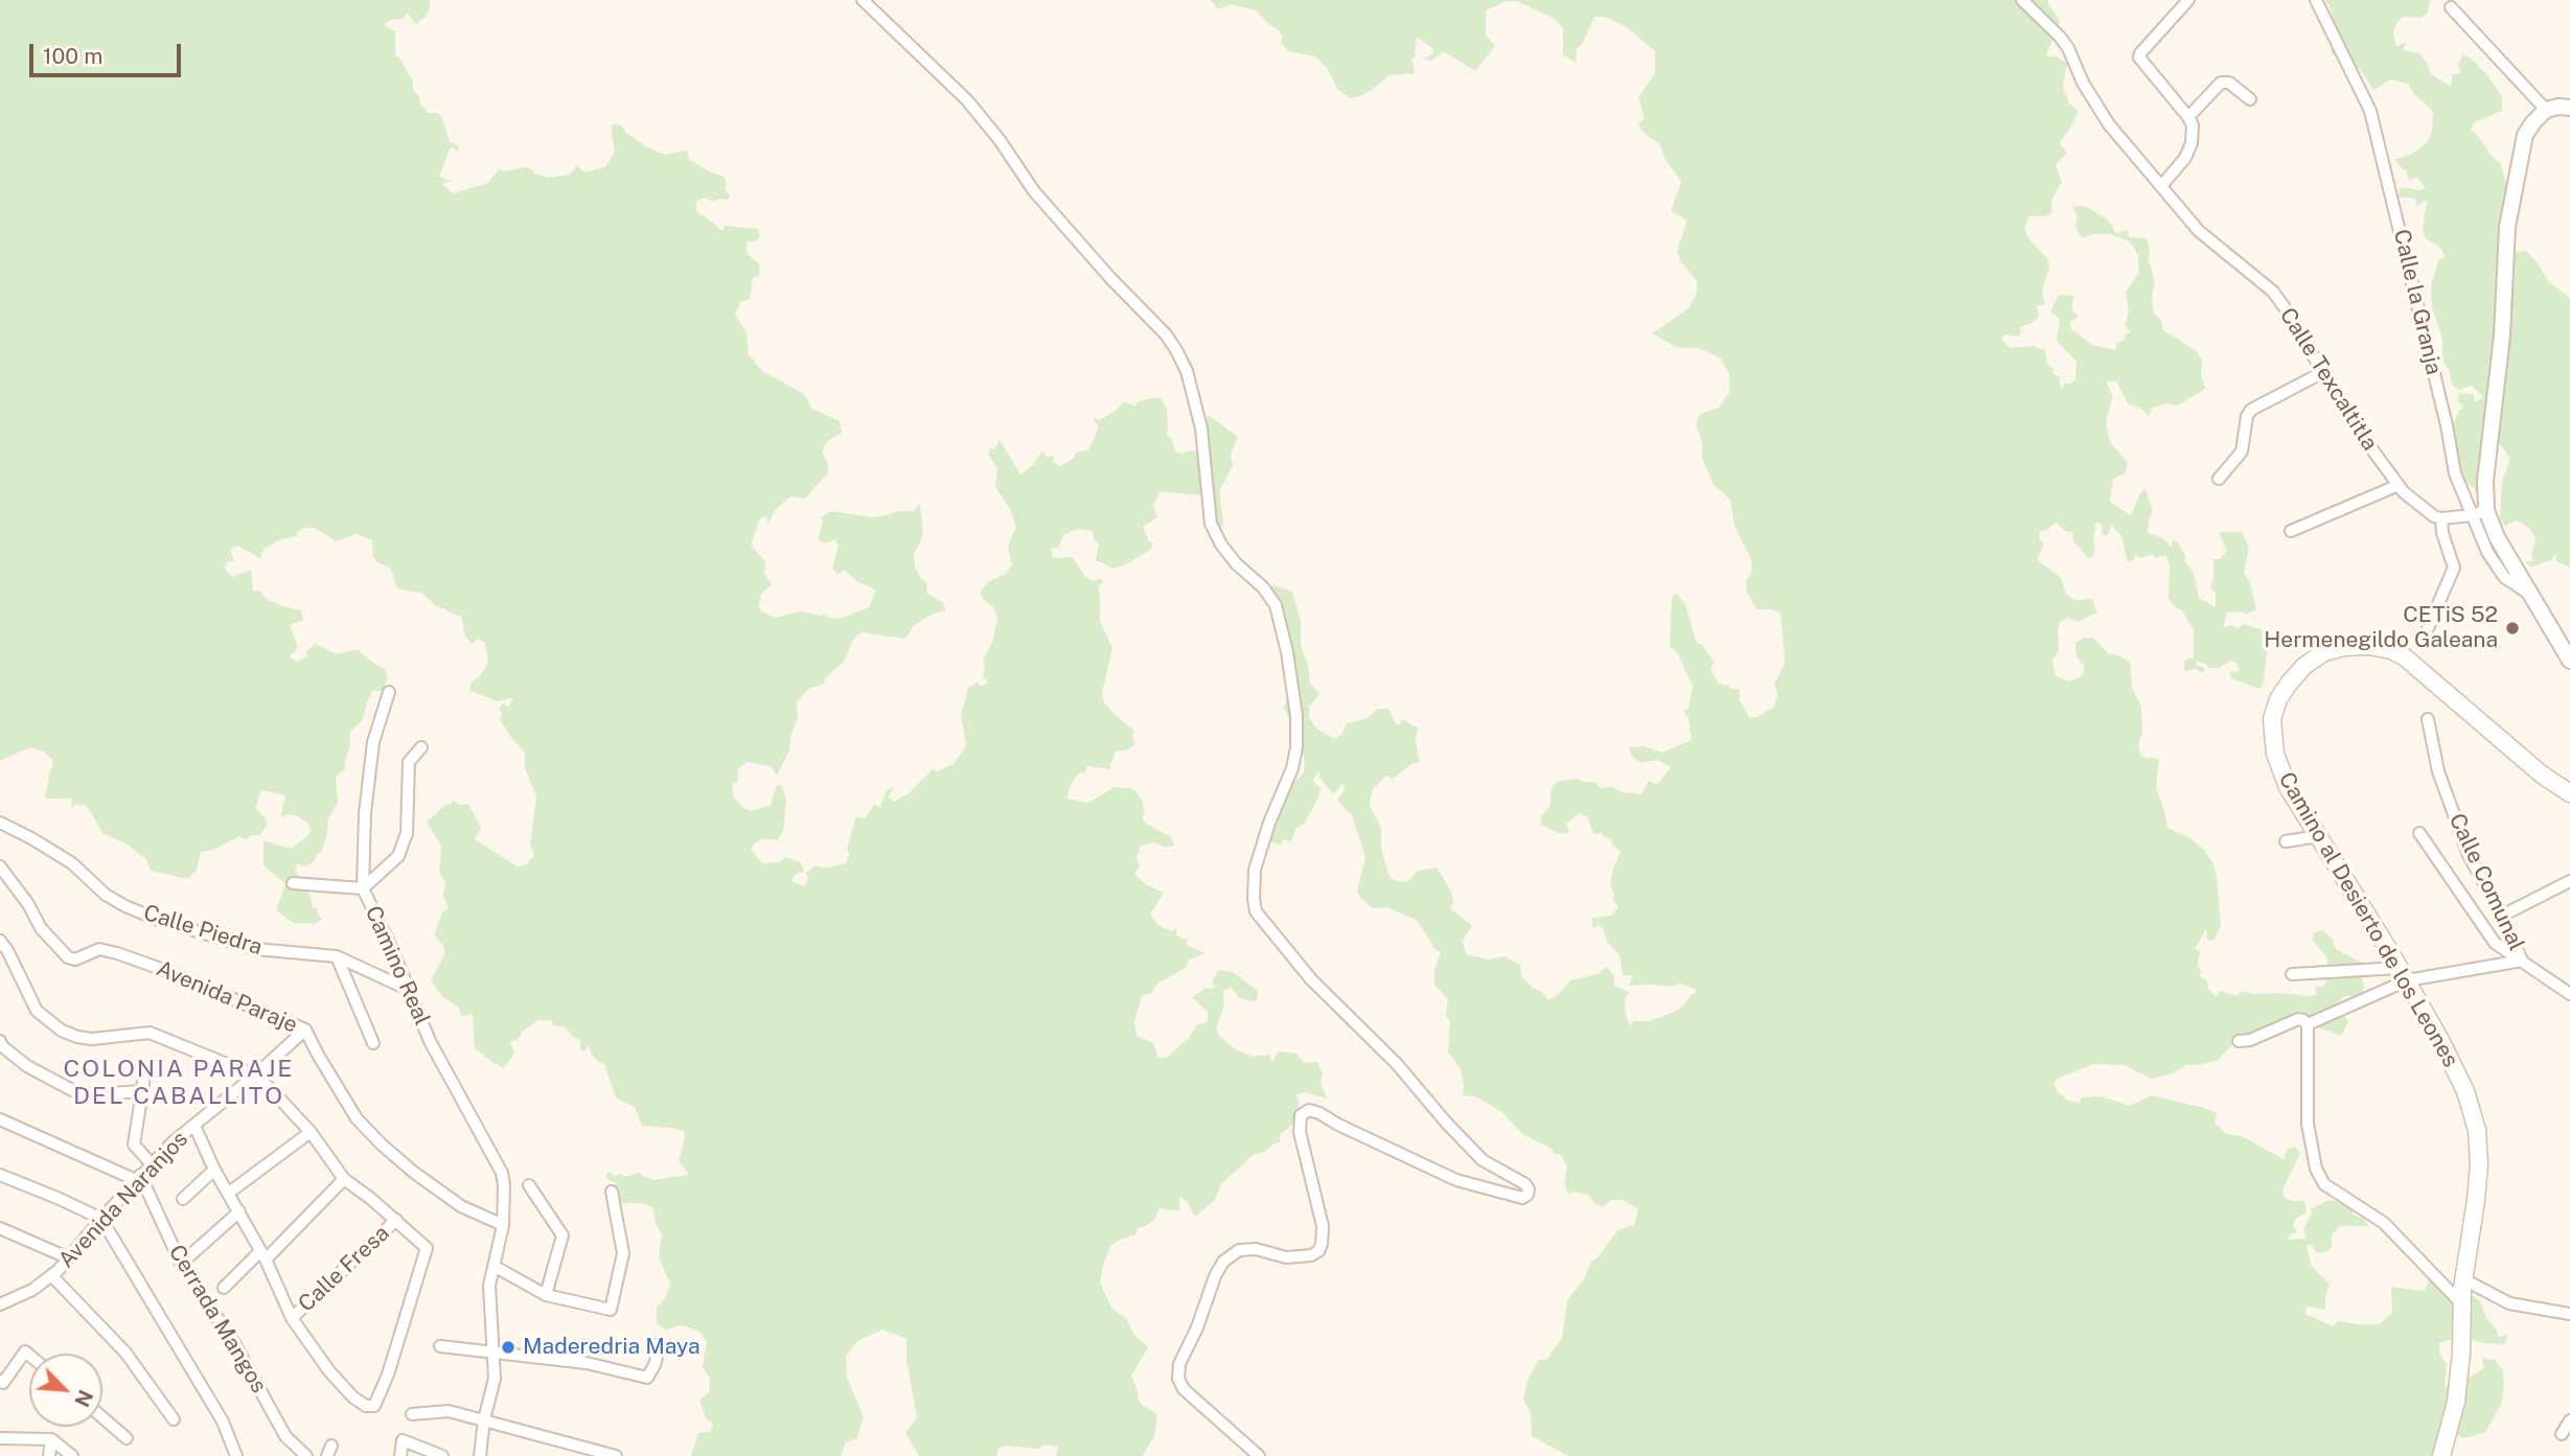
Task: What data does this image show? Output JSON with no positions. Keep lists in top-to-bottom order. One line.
{"streets":{"main road":["Camino al Desierto de los Leones"],"street":["Calle la Granja","Calle Texcaltitla","Calle Comunal","Calle Piedra","Camino Real","Avenida Paraje","Avenida Naranjos","Calle Fresa","Cerrada Mangos"]},"crossings":[["Calle Comunal","Camino al Desierto de los Leones"],["Calle Piedra","Camino Real"],["Camino Real","Avenida Paraje"],["Avenida Paraje","Avenida Naranjos"],["Avenida Naranjos","Cerrada Mangos"]],"districts":["COLONIA PARAJE DEL CABALLITO"],"places":["CETiS 52 Hermenegildo Galeana","Maderedria Maya"],"scale_bar":"100 m","north":"bottom right"}
